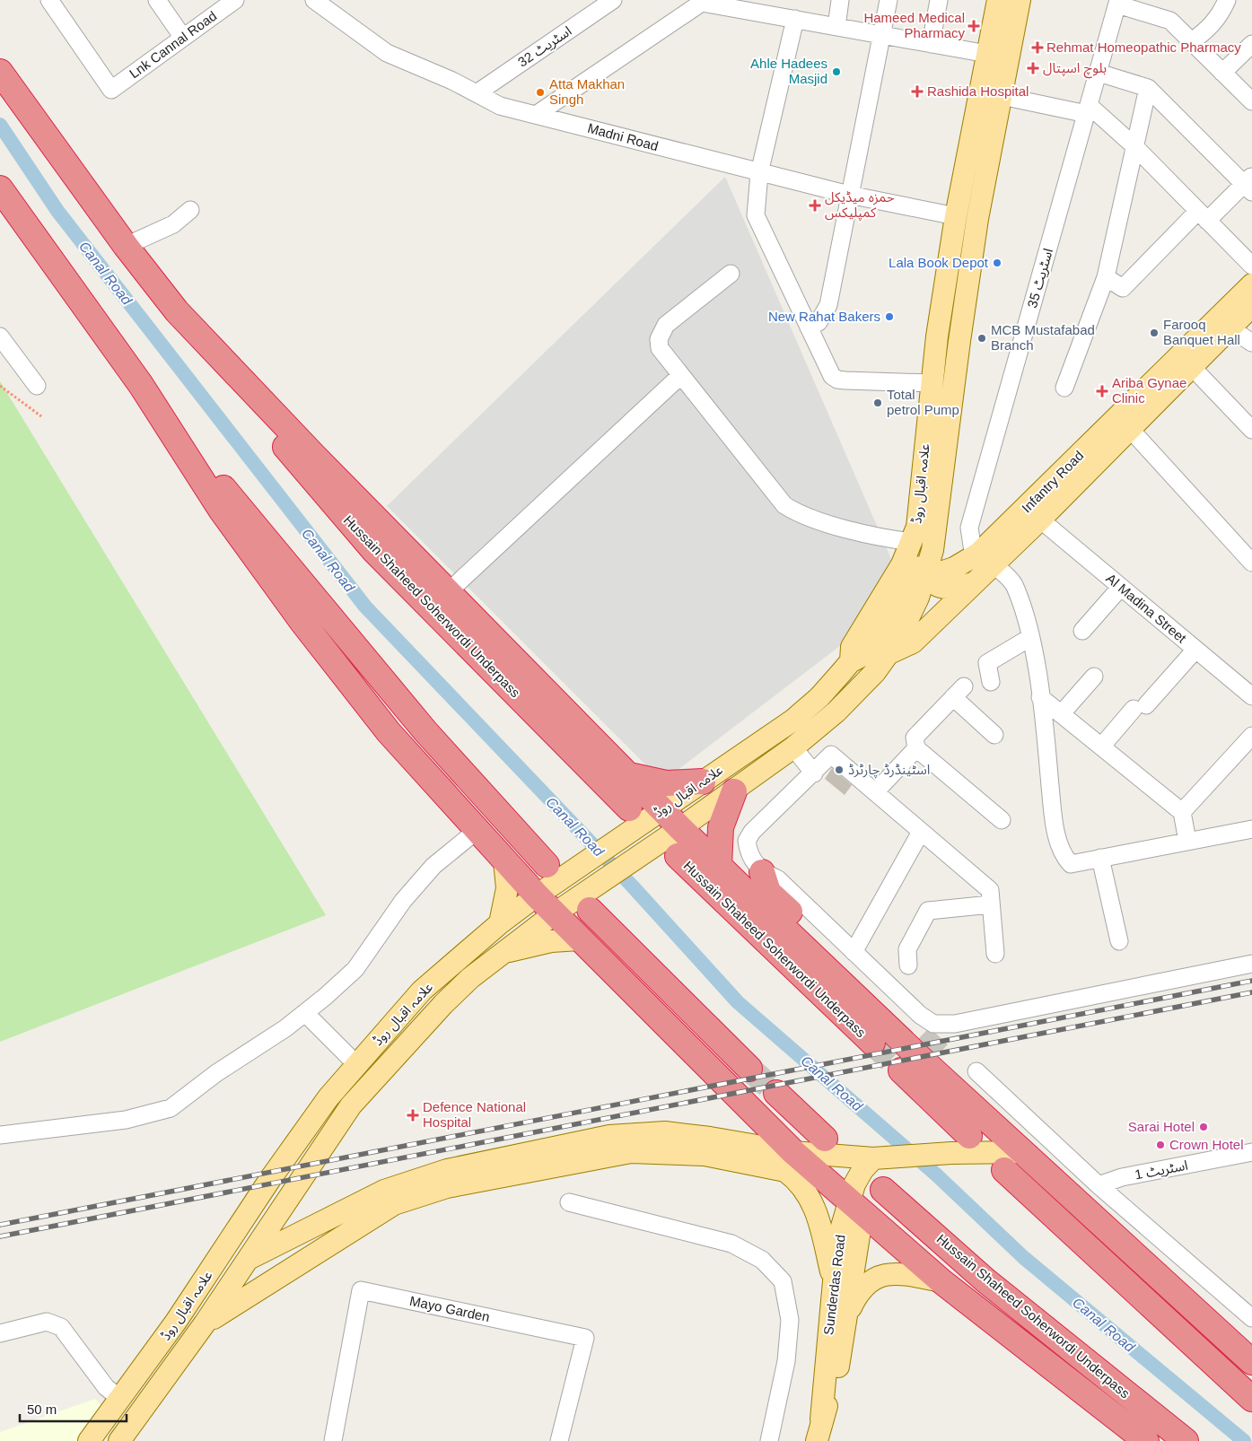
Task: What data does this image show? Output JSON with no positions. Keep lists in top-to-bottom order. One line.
{"streets":{"highway":["Hussain Shaheed Soherwordi Underpass"],"main road":["Infantry Road","علامہ اقبال روڈ","Sunderdas Road"],"street":["Lnk Cannal Road","اسٹریٹ 32","Madni Road","اسٹریٹ 35","Al Madina Street","اسٹریٹ 1","Mayo Garden"]},"crossings":[["اسٹریٹ 32","Madni Road"],["Madni Road","علامہ اقبال روڈ"],["اسٹریٹ 35","Infantry Road"],["Infantry Road","علامہ اقبال روڈ"],["Infantry Road","Al Madina Street"]],"water":["Canal Road"],"places":{"health":["Hameed Medical Pharmacy","Rehmat Homeopathic Pharmacy","بلوچ اسپتال","Rashida Hospital","حمزہ میڈیکل کمپلیکس","Ariba Gynae Clinic","Defence National Hospital"],"other":["Ahle Hadees Masjid","Atta Makhan Singh","Lala Book Depot","New Rahat Bakers","Farooq Banquet Hall","MCB Mustafabad Branch","Total petrol Pump","اسٹینڈرڈ چارٹرڈ","Sarai Hotel","Crown Hotel"]},"scale_bar":"50 m"}
